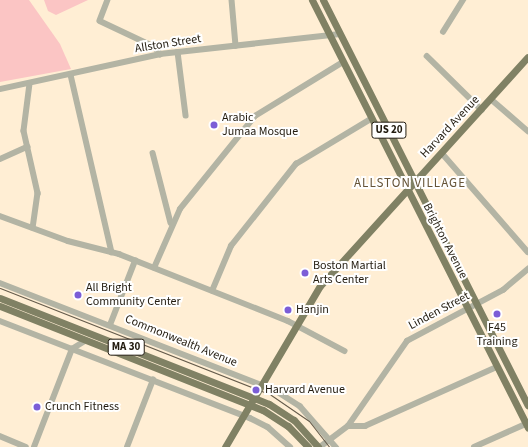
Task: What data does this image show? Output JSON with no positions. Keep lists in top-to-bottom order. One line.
{"streets":{"main road":["Harvard Avenue","US 20","Brighton Avenue","MA 30"],"street":["Allston Street","Linden Street","Commonwealth Avenue"]},"crossings":[["Allston Street","Brighton Avenue"],["Harvard Avenue","Brighton Avenue"],["Harvard Avenue","Commonwealth Avenue"],["Harvard Avenue","MA 30"],["Brighton Avenue","Linden Street"]],"districts":["ALLSTON VILLAGE"],"places":["Arabic Jumaa Mosque","Boston Martial Arts Center","All Bright Community Center","Hanjin","F45 Training","Harvard Avenue","Crunch Fitness"]}
